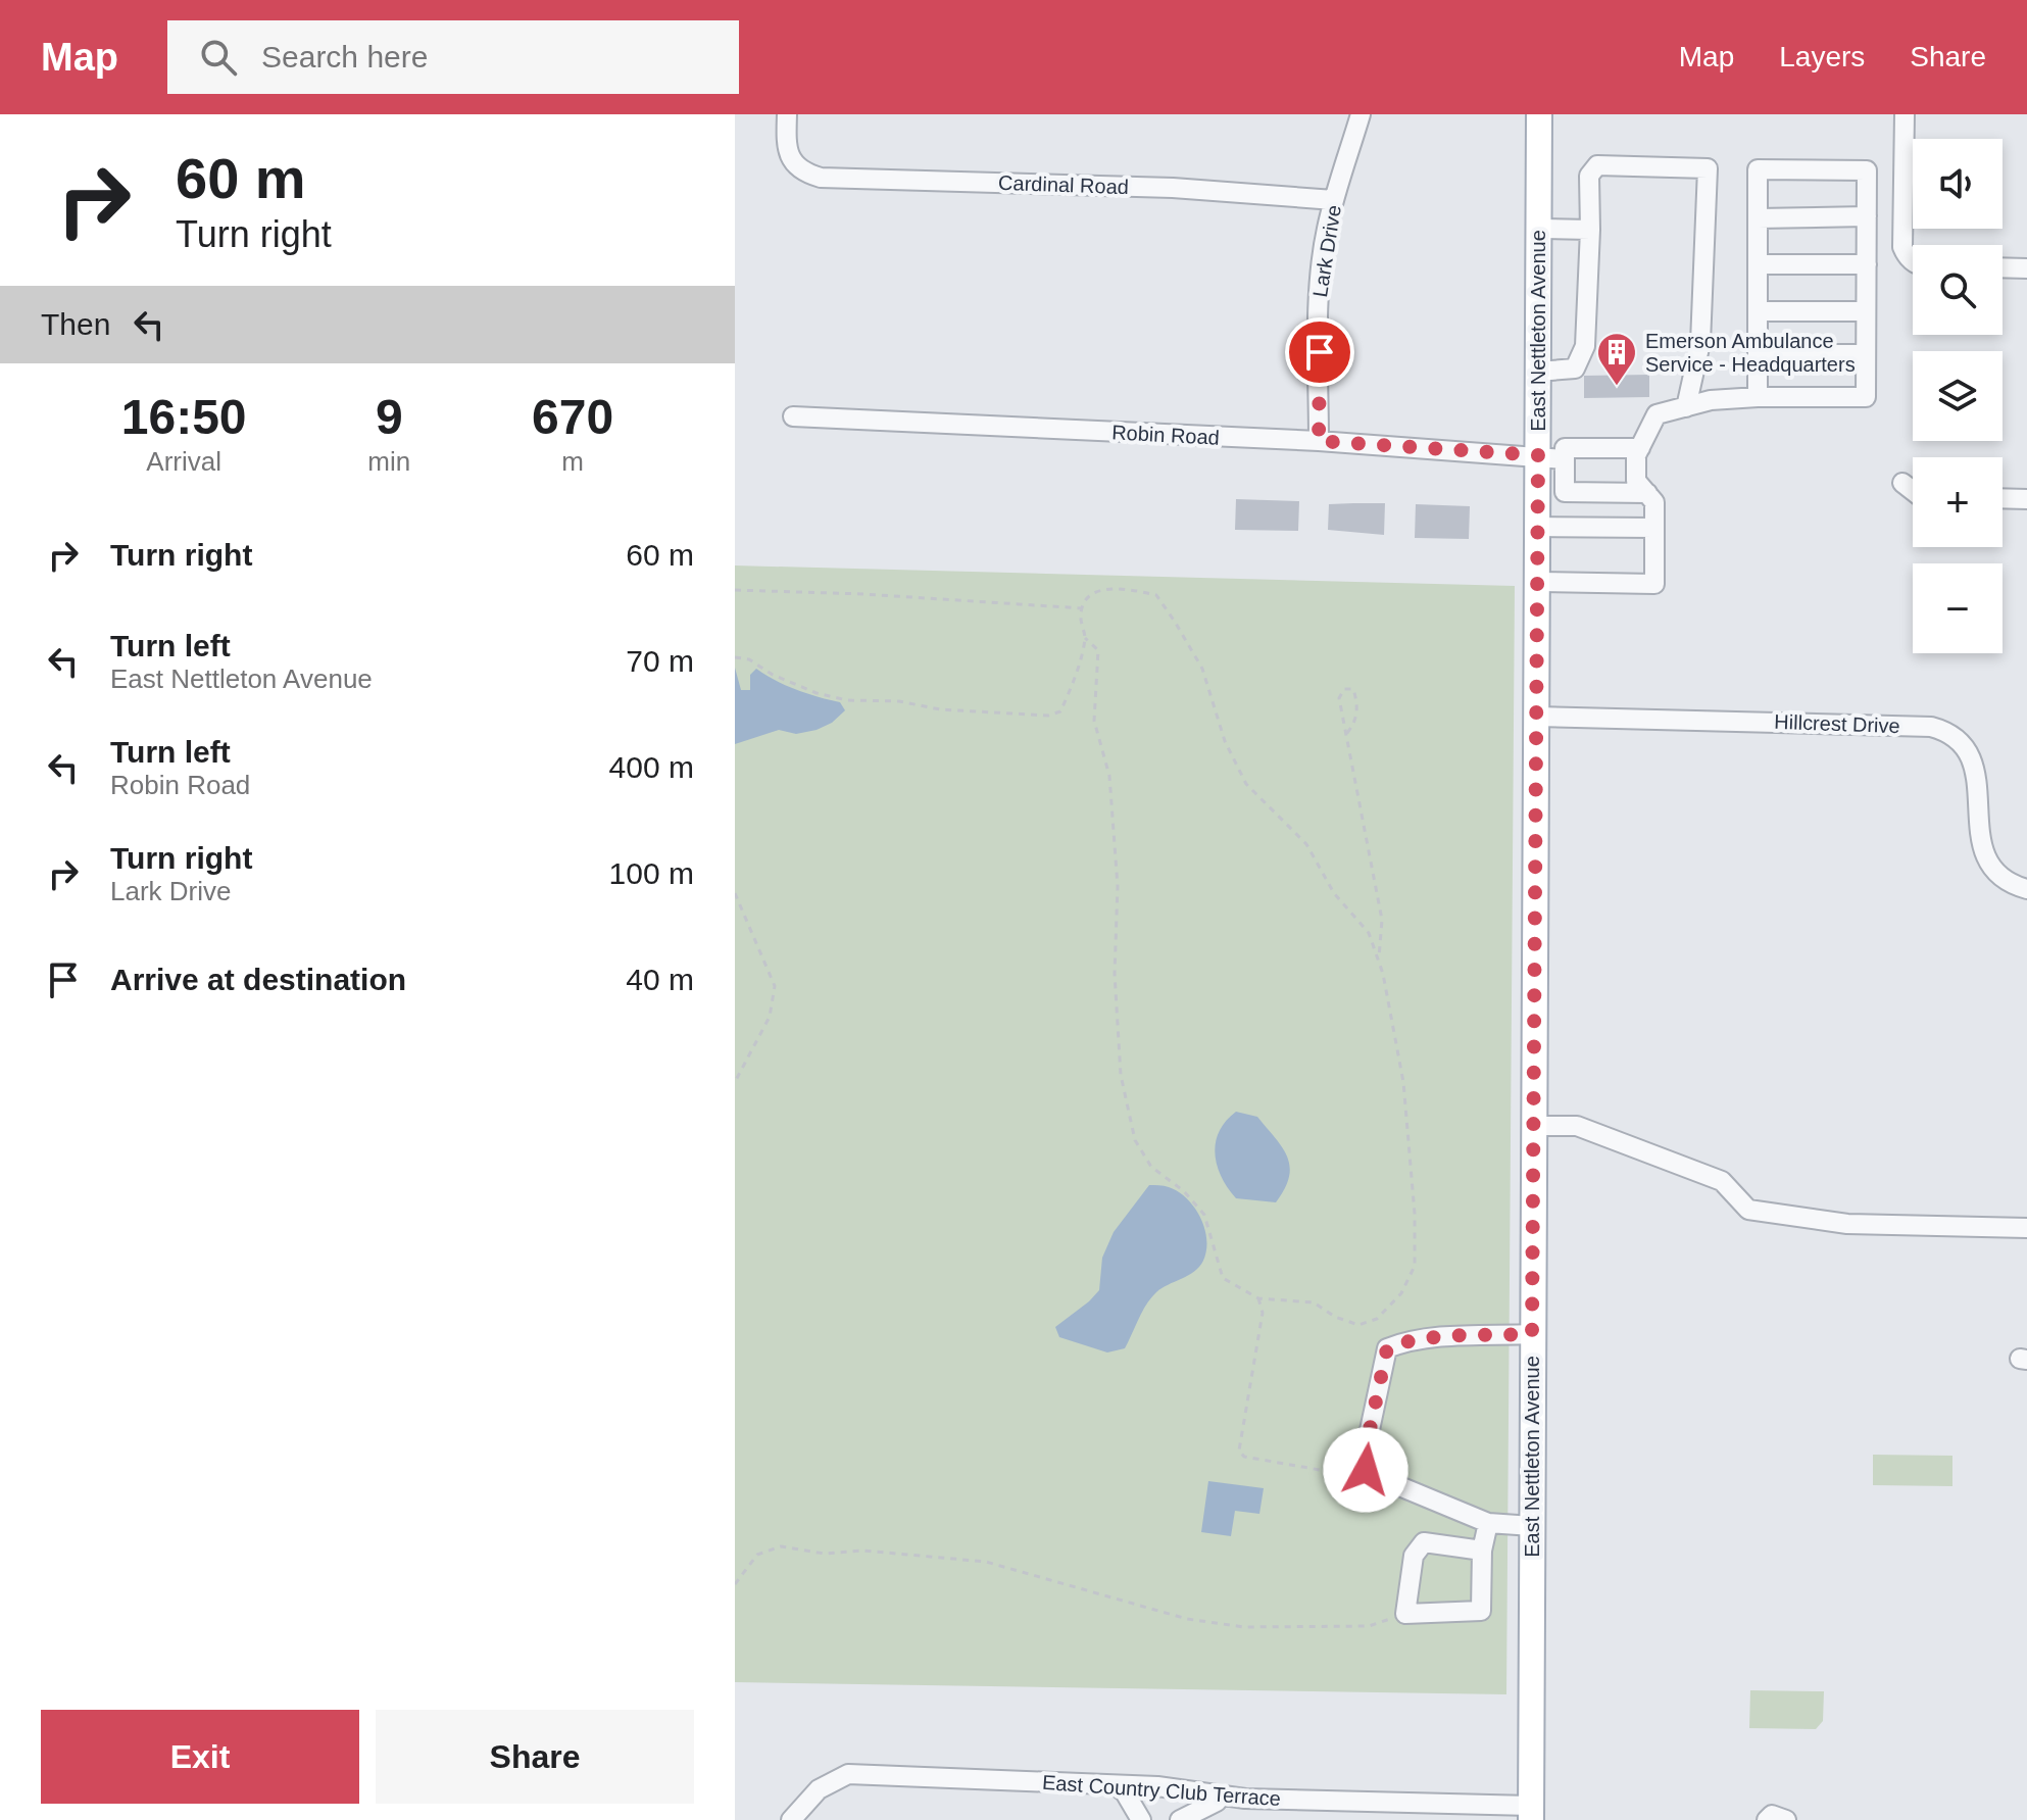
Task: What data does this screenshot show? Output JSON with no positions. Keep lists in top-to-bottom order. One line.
{"streets":{"main road":["East Nettleton Avenue"],"street":["Cardinal Road","Lark Drive","Robin Road","Hillcrest Drive","East Country Club Terrace"]},"crossings":[["Cardinal Road","Lark Drive"],["Lark Drive","Robin Road"],["East Nettleton Avenue","Robin Road"],["East Nettleton Avenue","Hillcrest Drive"],["East Nettleton Avenue","East Country Club Terrace"]],"places":{"building":["Emerson Ambulance Service - Headquarters"]},"page":{"header":"Map","search":"Search here","nav":["Map","Layers","Share"],"turn":["60 m","Turn right"],"map_buttons":["+","−"],"then":"Then","eta":["16:50","Arrival","9","min","670","m"],"list":[{"name":"Turn right","value":"60 m"},{"name":"Turn left","note":"East Nettleton Avenue","value":"70 m"},{"name":"Turn left","note":"Robin Road","value":"400 m"},{"name":"Turn right","note":"Lark Drive","value":"100 m"},{"name":"Arrive at destination","value":"40 m"}],"buttons":["Exit","Share"]}}
